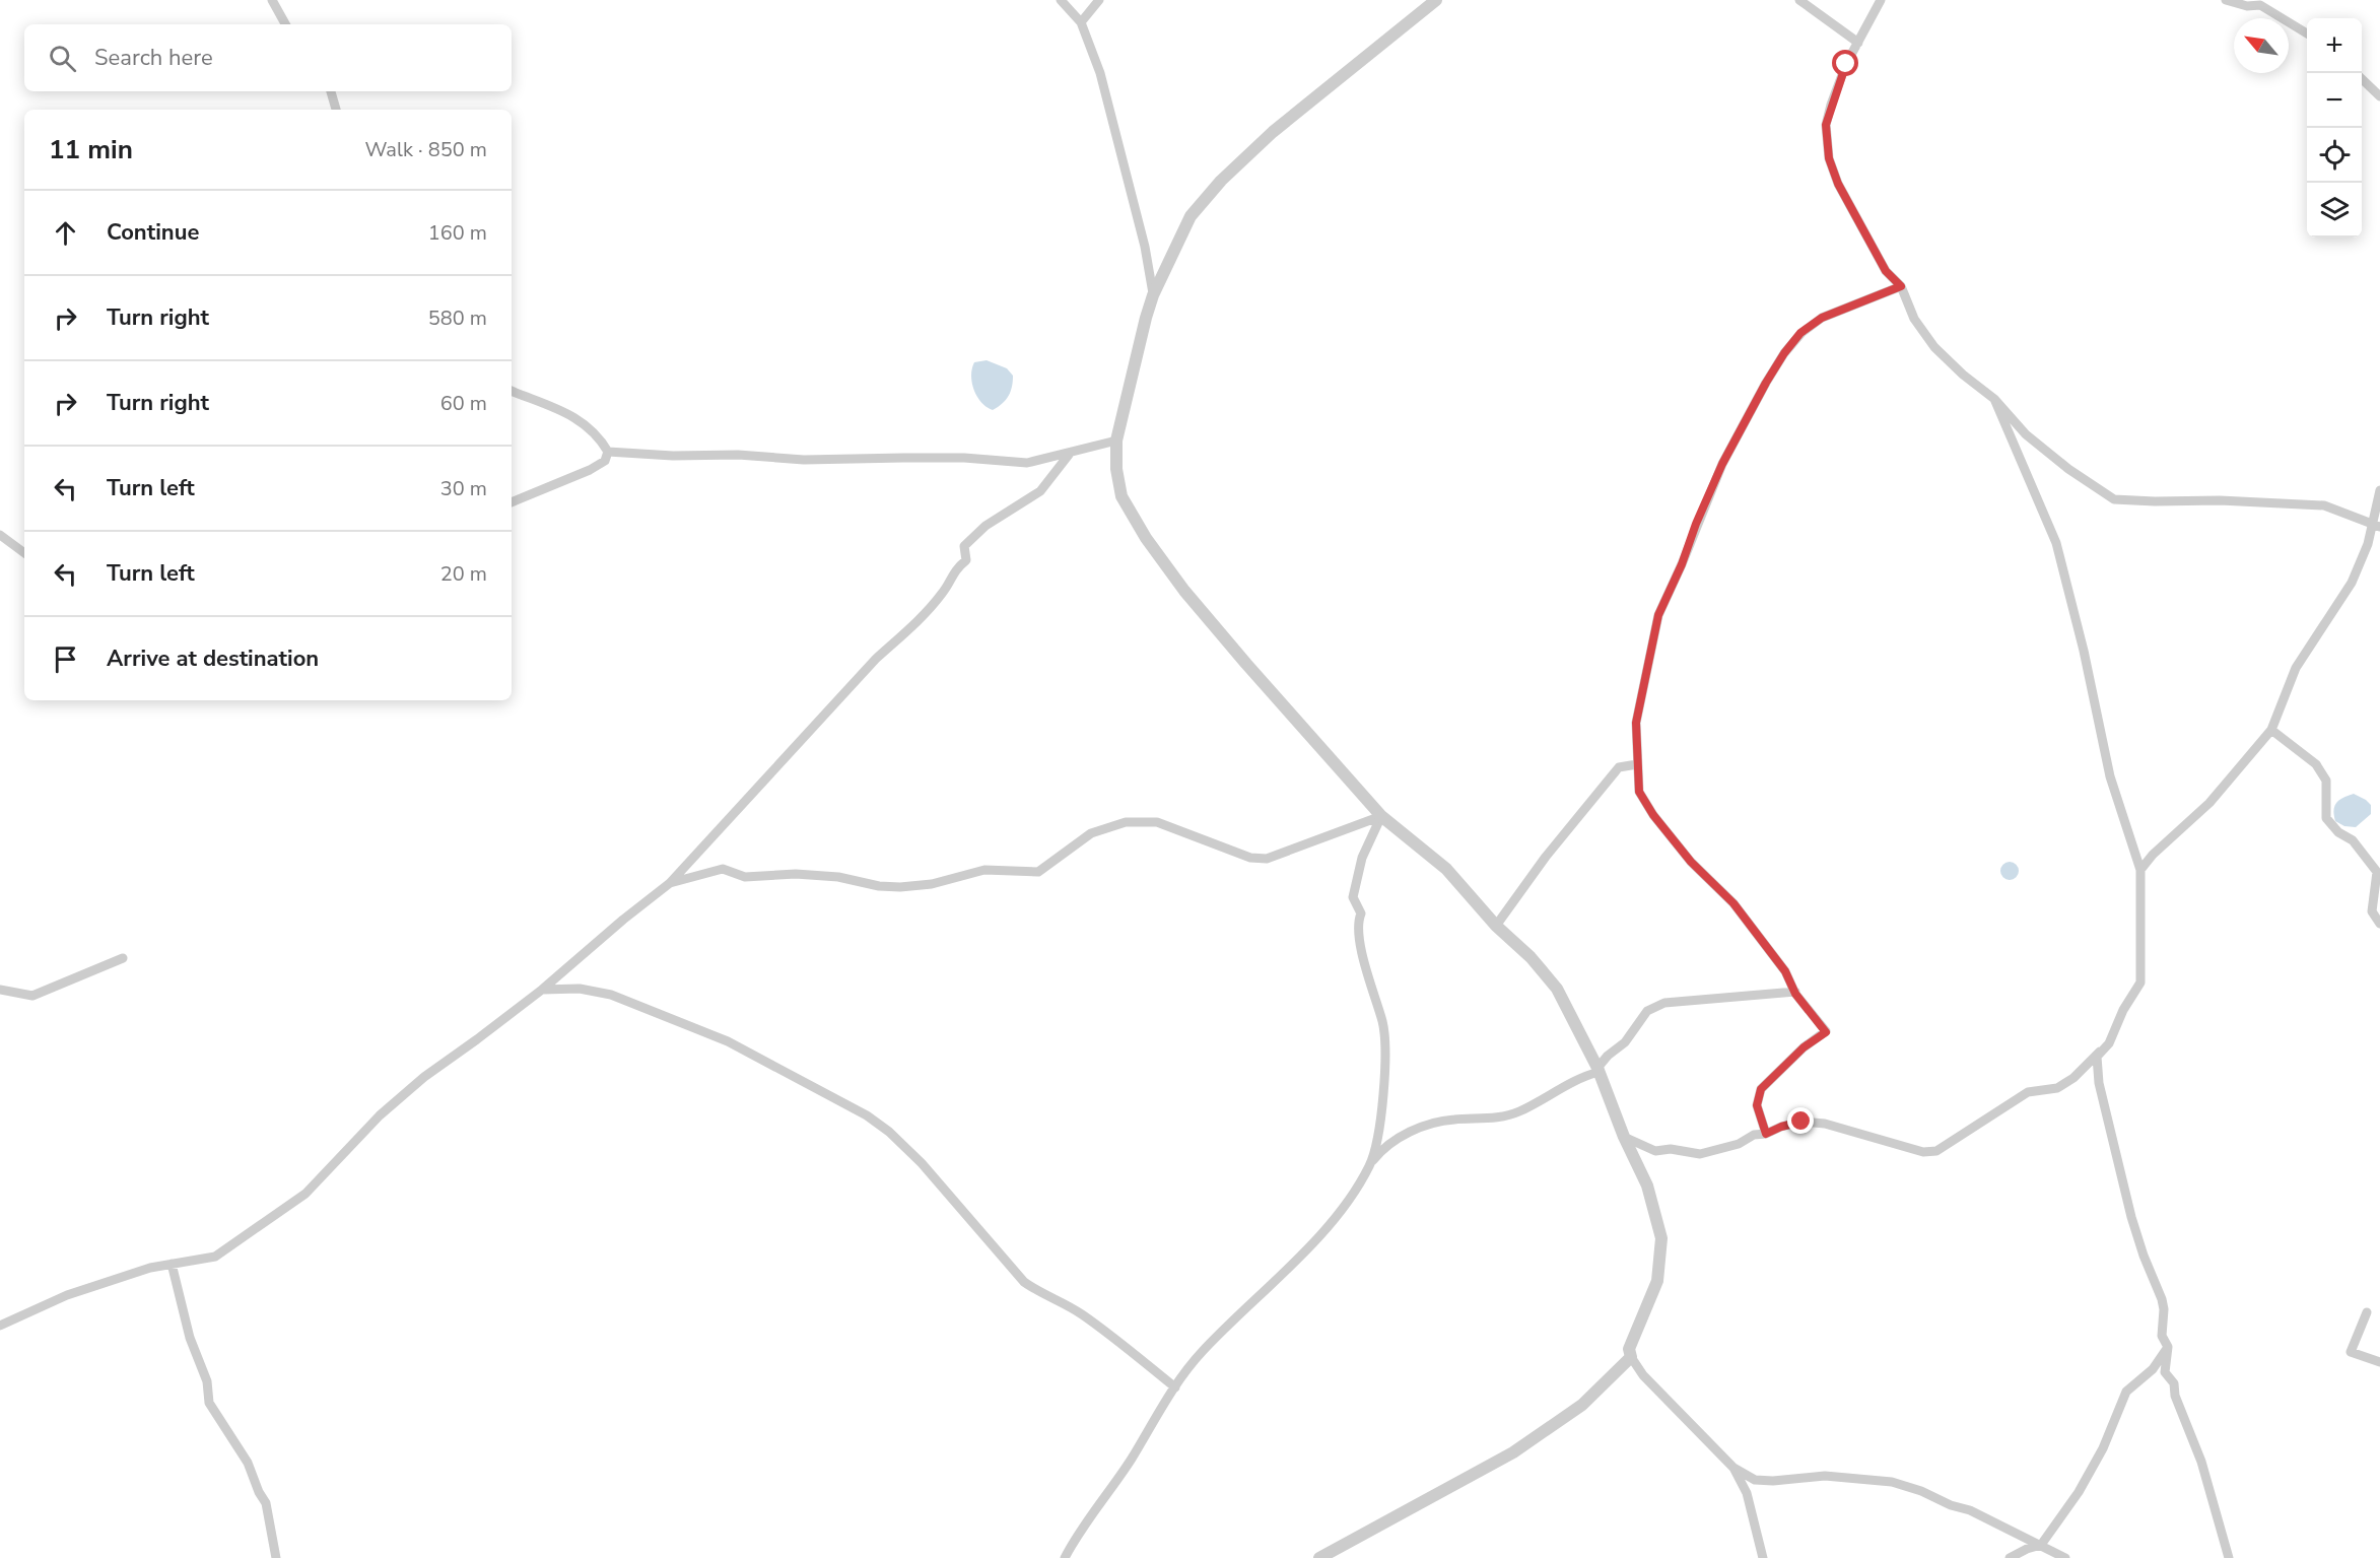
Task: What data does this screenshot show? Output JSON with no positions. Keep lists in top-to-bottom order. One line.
{"north":"top left","page":{"map_buttons":["+","−"],"search":"Search here","heading":["11 min","Walk · 850 m"],"list":[["Continue","160 m"],["Turn right","580 m"],["Turn right","60 m"],["Turn left","30 m"],["Turn left","20 m"],"Arrive at destination"]}}
